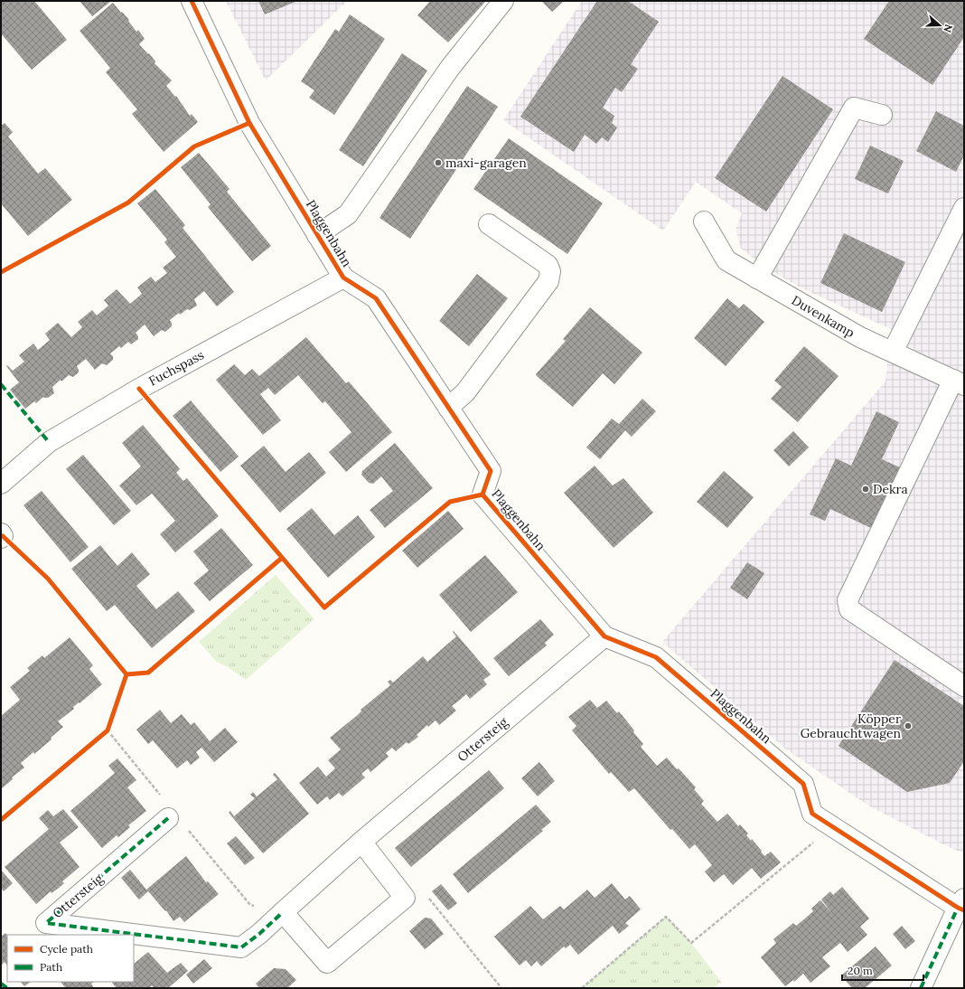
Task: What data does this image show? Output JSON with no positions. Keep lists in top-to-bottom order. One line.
{"streets":{"street":["Plaggenbahn","Duvenkamp","Fuchspass","Ottersteig"]},"crossings":[["Plaggenbahn","Fuchspass"],["Plaggenbahn","Ottersteig"]],"places":["maxi-garagen","Dekra","Köpper Gebrauchtwagen"],"legend":["Cycle path","Path"],"scale_bar":"20 m","north":"right"}
